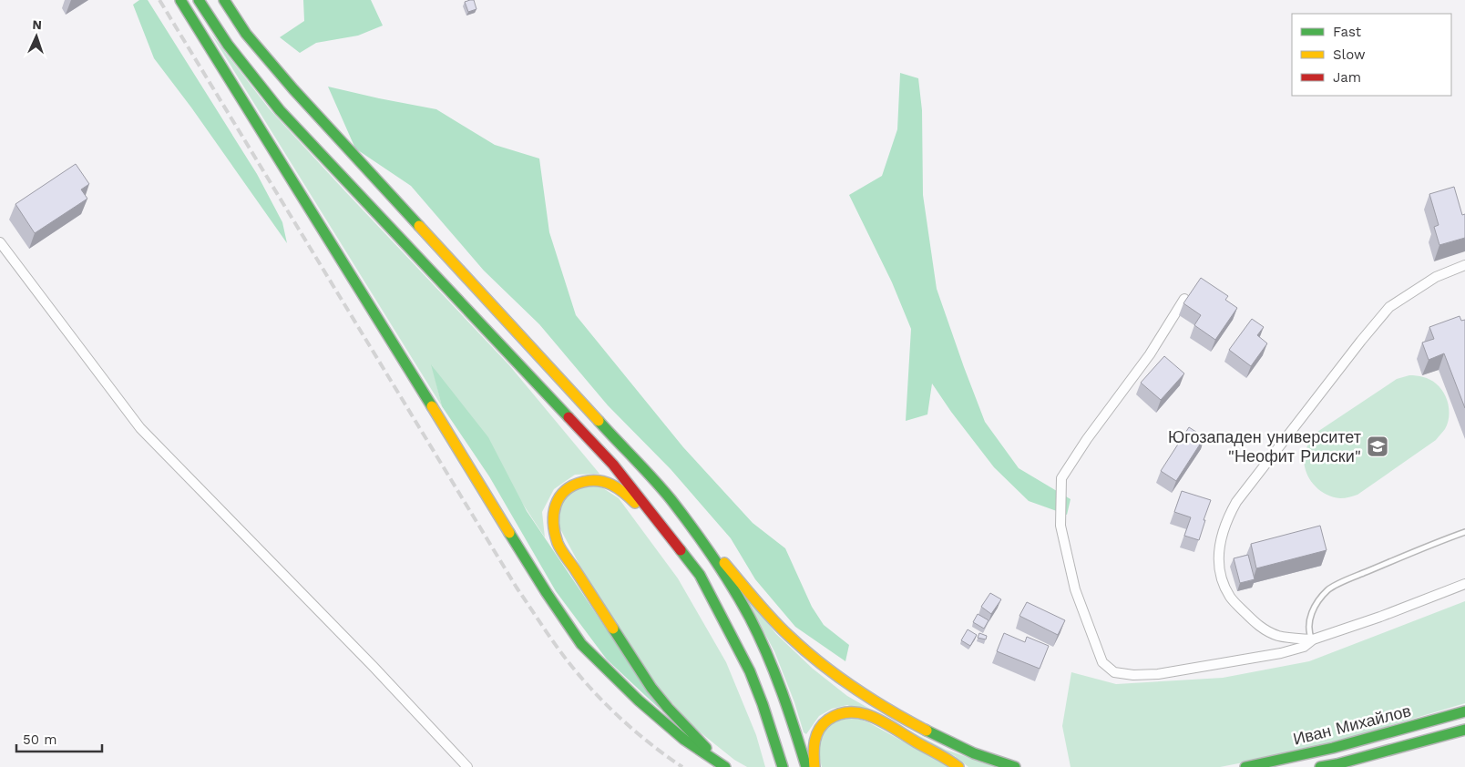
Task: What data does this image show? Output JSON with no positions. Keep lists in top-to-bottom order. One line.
{"streets":{"main road":["Иван Михайлов"]},"places":{"school or university":["Югозападен университет \"Неофит Рилски\""]},"legend":["Fast","Slow","Jam"],"scale_bar":"50 m","north":"top"}
